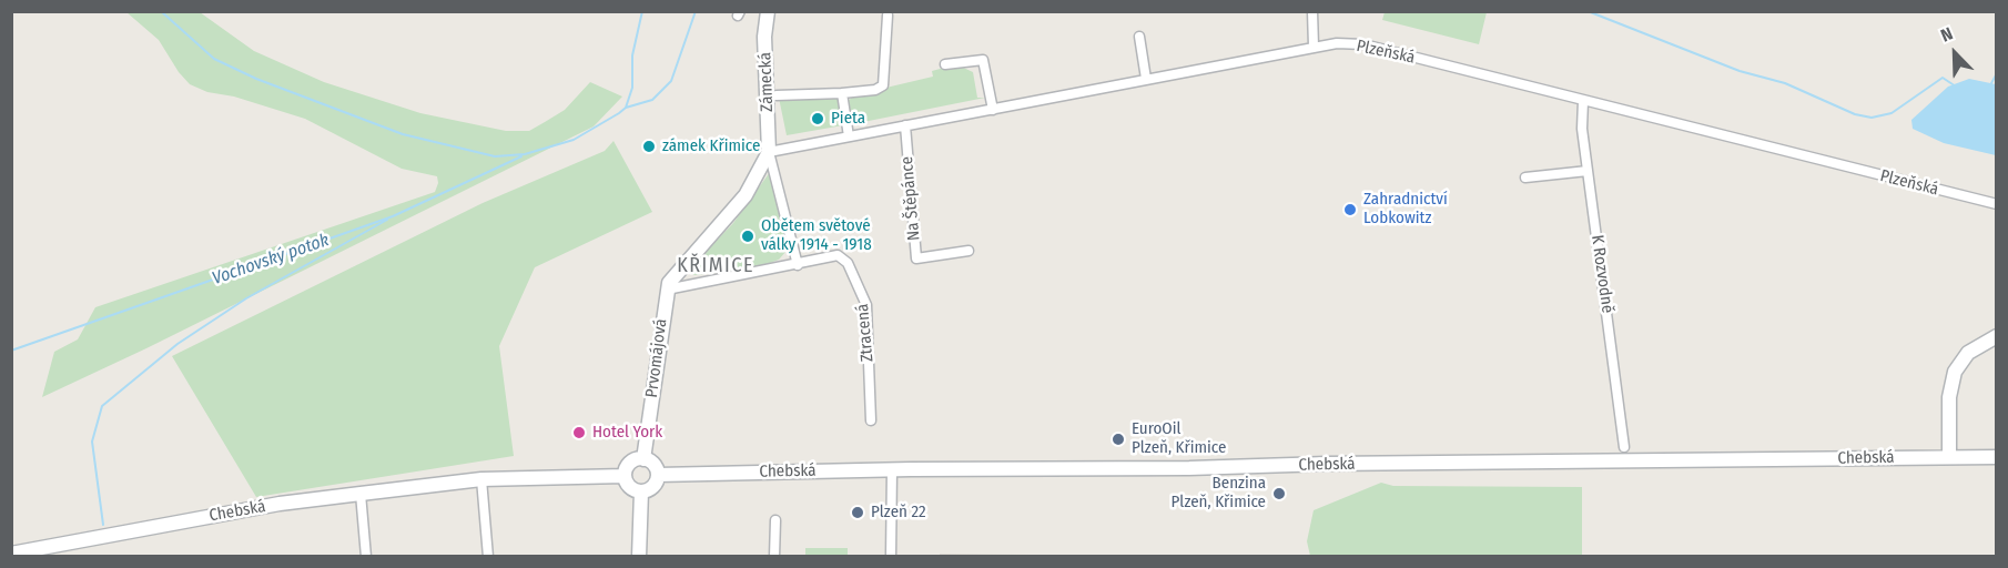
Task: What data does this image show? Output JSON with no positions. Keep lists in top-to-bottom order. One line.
{"streets":{"main road":["Zámecká","Prvomájová","Chebská"],"street":["Plzeňská","Na Štěpánce","K Rozvodně","Ztracená"]},"crossings":[["Plzeňská","Zámecká"],["Plzeňská","Na Štěpánce"],["Plzeňská","K Rozvodně"],["Prvomájová","Chebská"]],"districts":["KŘIMICE"],"water":["Vochovský potok"],"places":["Pieta","zámek Křimice","Zahradnictví Lobkowitz","Obětem světové války 1914 - 1918","Hotel York","EuroOil Plzeň, Křimice","Benzina Plzeň, Křimice","Plzeň 22"],"north":"top left"}
